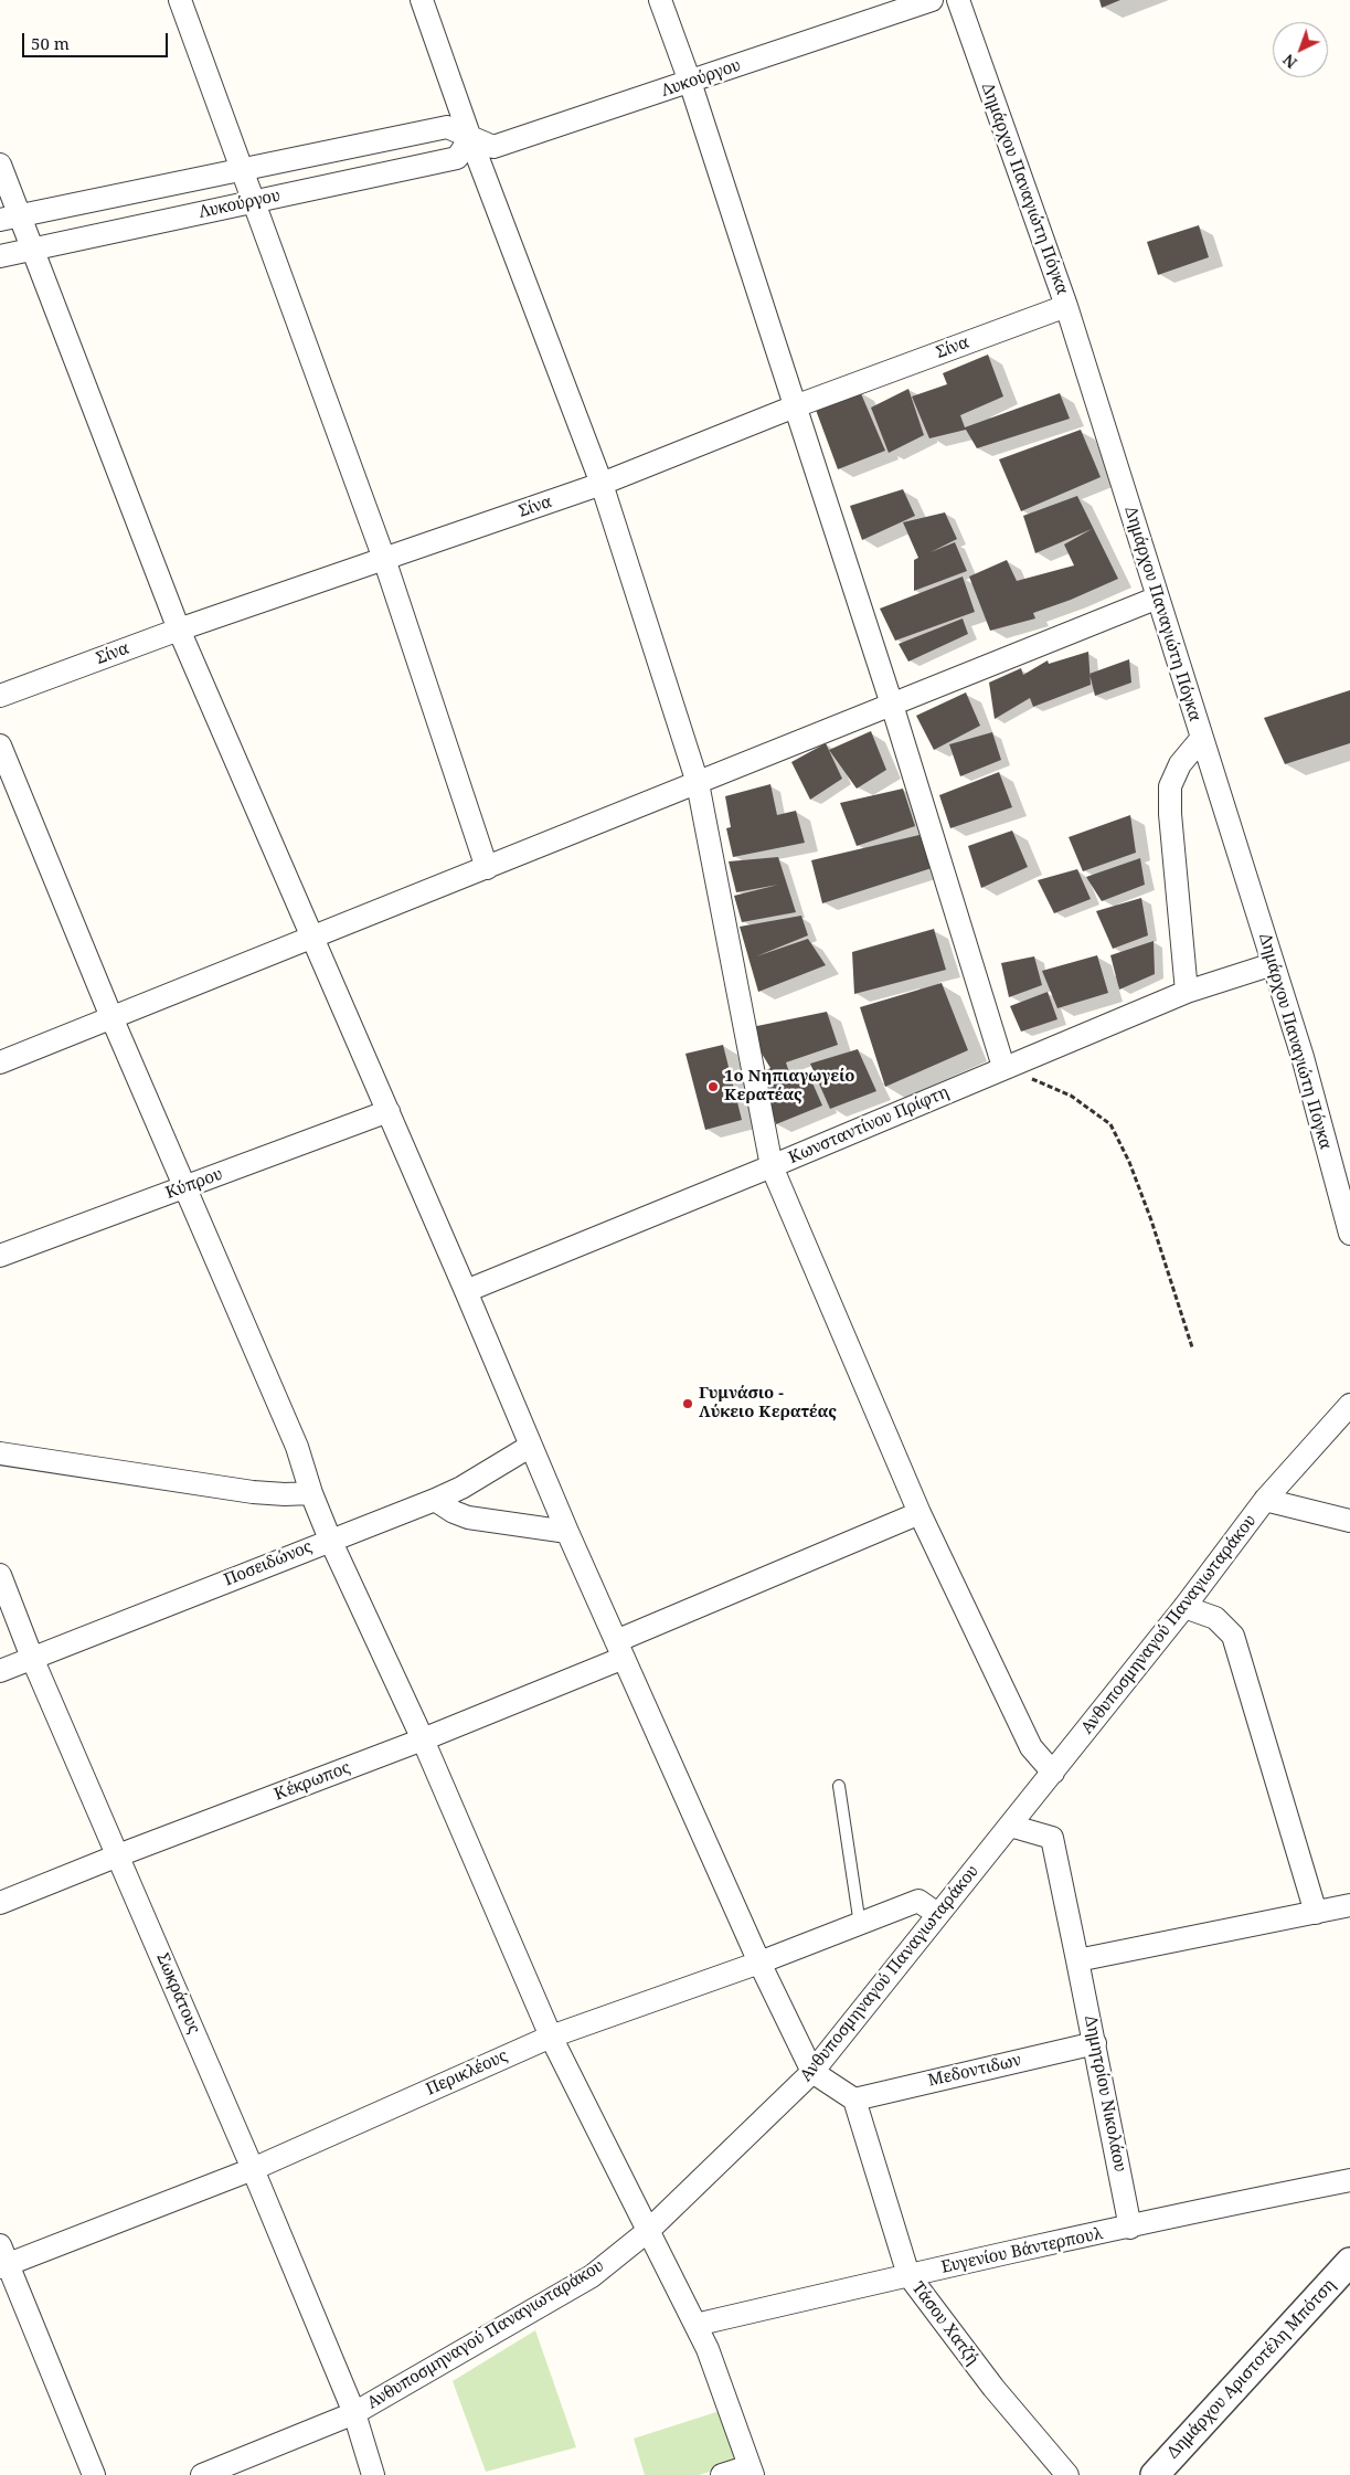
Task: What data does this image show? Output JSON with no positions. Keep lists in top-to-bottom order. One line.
{"streets":{"street":["Λυκούργου","Δημάρχου Παναγιώτη Πόγκα","Σίνα","Κωνσταντίνου Πρίφτη","Κύπρου","Ποσειδώνος","Ανθυποσμηναγού Παναγιωταράκου","Κέκρωπος","Σωκράτους","Μεδοντιδων","Περικλέους","Δημητρίου Νικολάου","Ευγενίου Βάντερπουλ","Τάσου Χατζή","Δημάρχου Αριστοτέλη Μπότση"]},"crossings":[["Δημάρχου Παναγιώτη Πόγκα","Σίνα"],["Δημάρχου Παναγιώτη Πόγκα","Κωνσταντίνου Πρίφτη"],["Ποσειδώνος","Σωκράτους"],["Ανθυποσμηναγού Παναγιωταράκου","Σωκράτους"],["Ανθυποσμηναγού Παναγιωταράκου","Περικλέους"],["Ανθυποσμηναγού Παναγιωταράκου","Δημητρίου Νικολάου"],["Κέκρωπος","Σωκράτους"],["Σωκράτους","Περικλέους"],["Μεδοντιδων","Δημητρίου Νικολάου"],["Μεδοντιδων","Τάσου Χατζή"],["Δημητρίου Νικολάου","Ευγενίου Βάντερπουλ"],["Ευγενίου Βάντερπουλ","Τάσου Χατζή"]],"places":["1ο Νηπιαγωγείο Κερατέας","Γυμνάσιο - Λύκειο Κερατέας"],"scale_bar":"50 m","north":"bottom left"}
